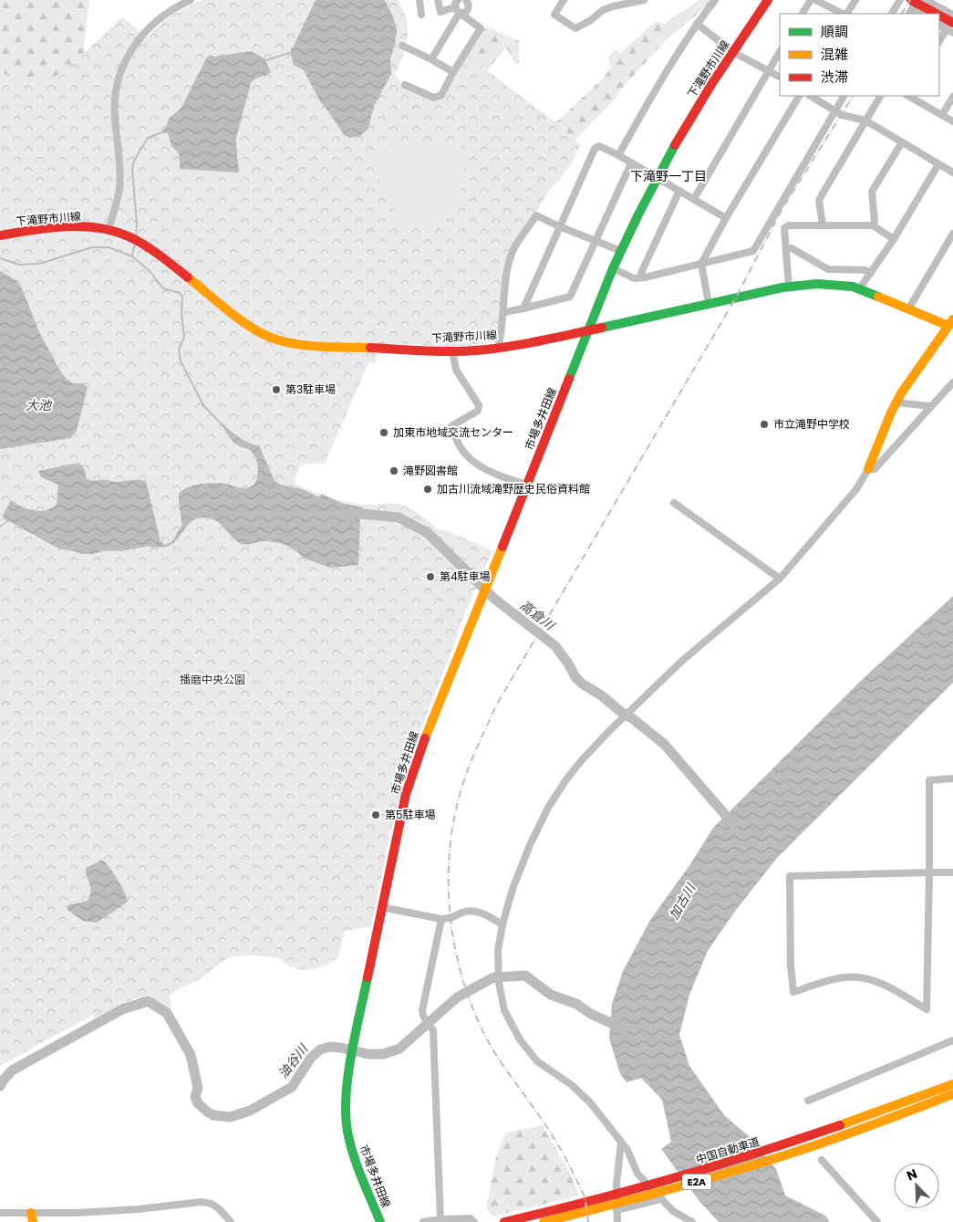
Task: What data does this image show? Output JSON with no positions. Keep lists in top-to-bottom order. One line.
{"streets":{"main road":["下滝野市川線","市場多井田線","中国自動車道","E2A"]},"crossings":[["下滝野市川線","市場多井田線"]],"districts":["下滝野一丁目"],"water":["大池","高倉川","加古川","油谷川"],"parks":["播磨中央公園"],"places":["第3駐車場","市立滝野中学校","加東市地域交流センター","滝野図書館","加古川流域滝野歴史民俗資料館","第4駐車場","第5駐車場"],"legend":["順調","混雑","渋滞"],"north":"top left"}
